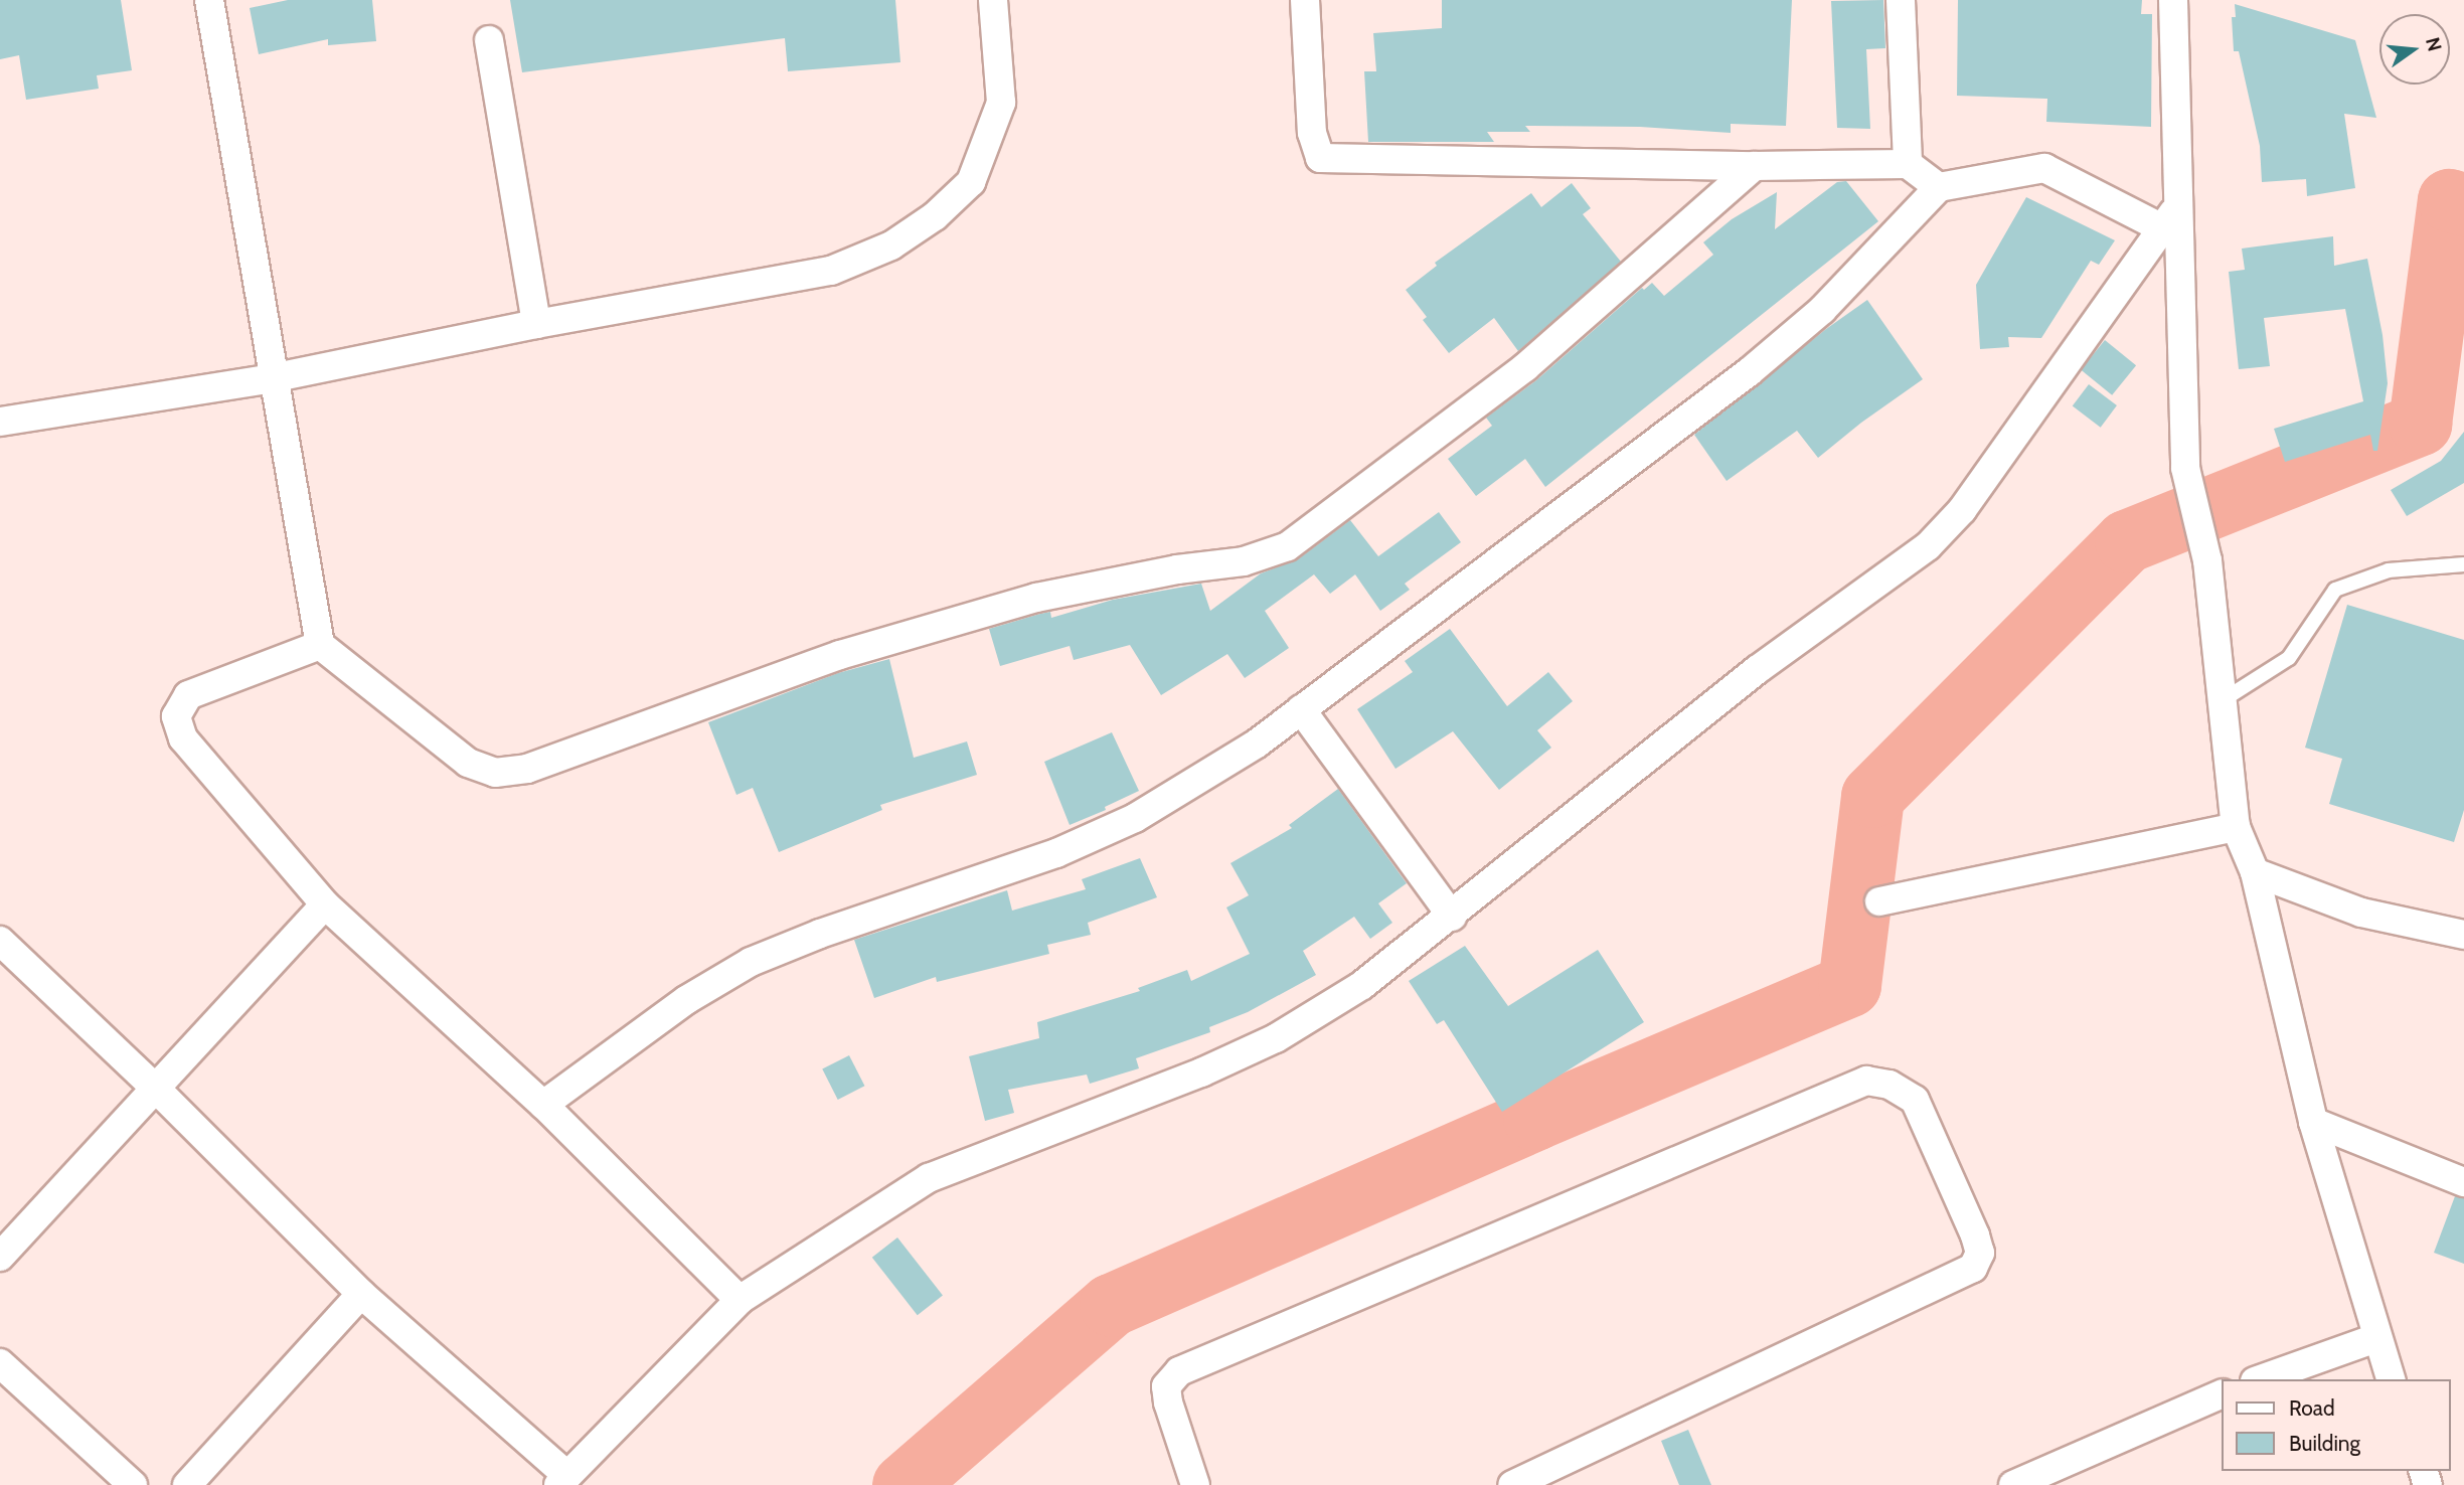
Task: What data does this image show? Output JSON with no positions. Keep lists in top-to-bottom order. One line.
{"legend":["Road","Building"],"north":"right"}
